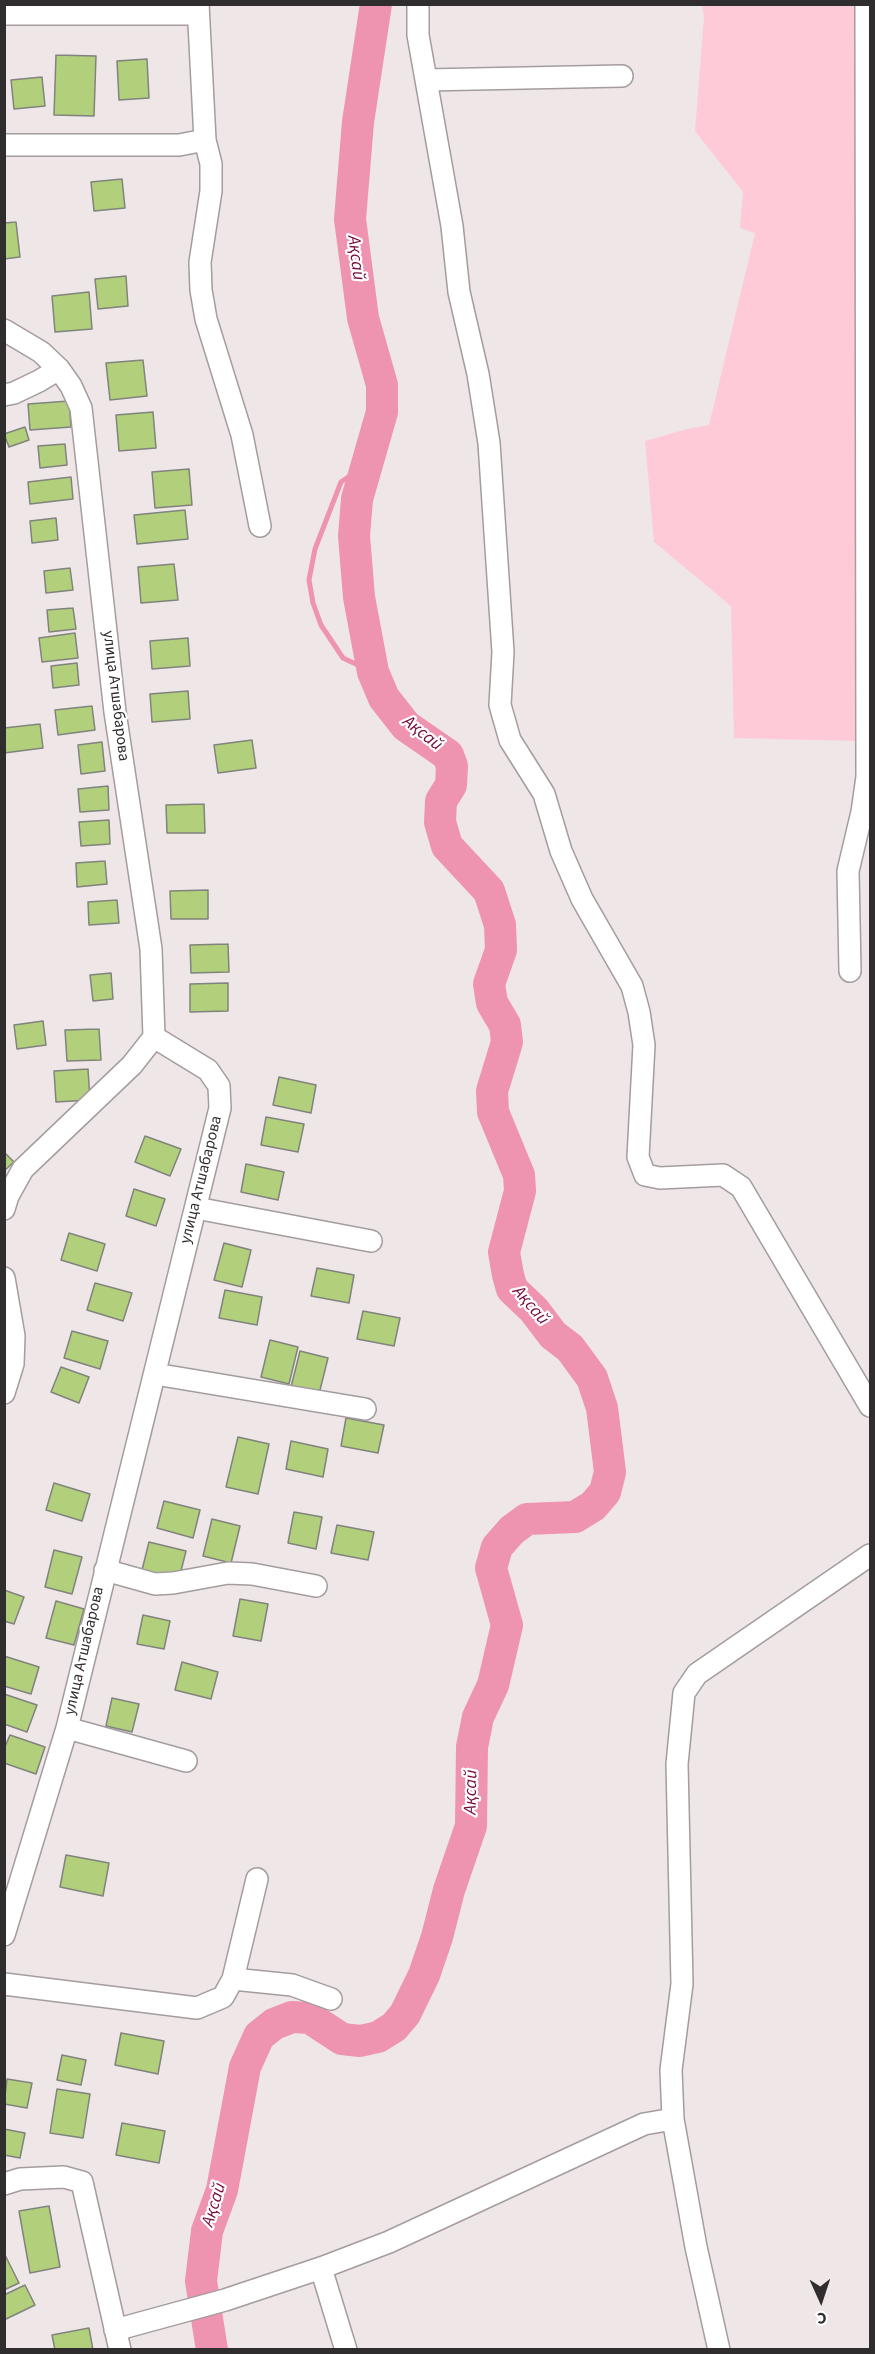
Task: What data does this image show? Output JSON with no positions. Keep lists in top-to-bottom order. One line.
{"streets":{"street":["улица Атшабарова"]},"water":["Ақсай"],"north":"bottom"}
